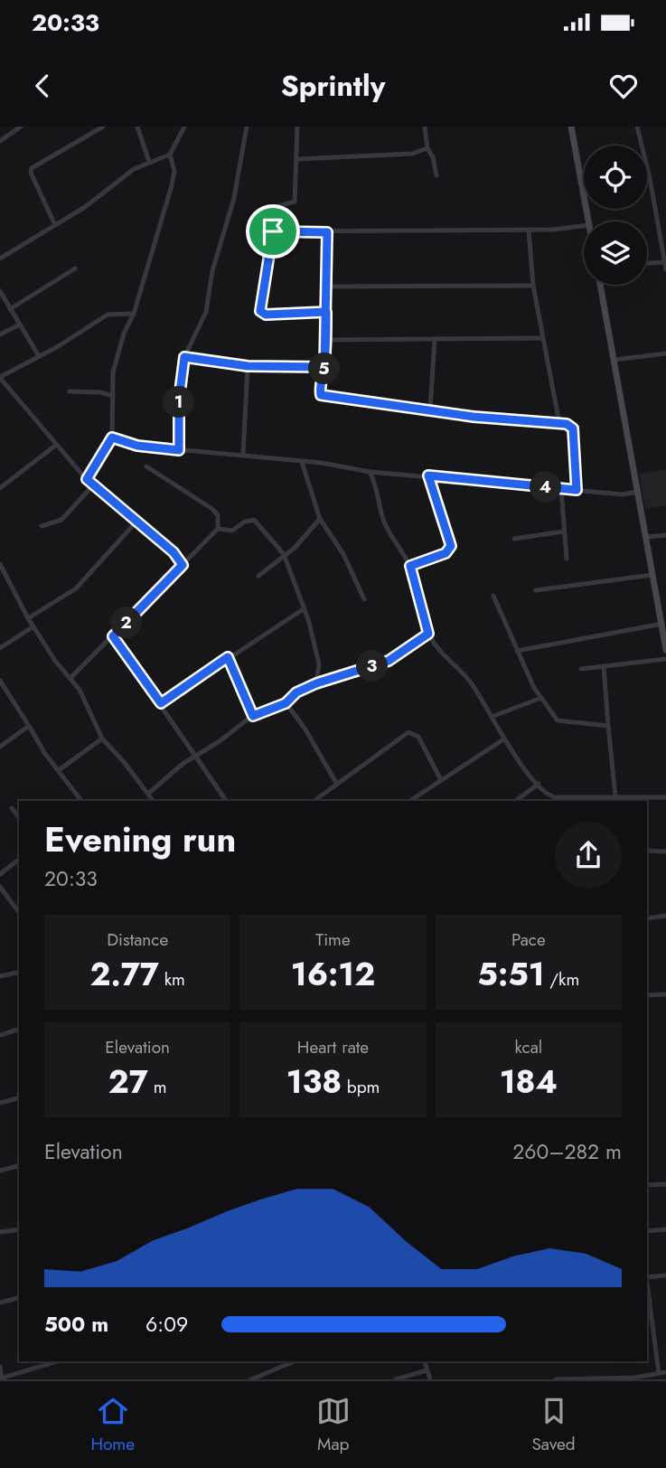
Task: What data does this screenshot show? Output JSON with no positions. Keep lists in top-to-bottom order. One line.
{"page":{"status":"20:33","header":"Sprintly","pins":["5","1","4","2","3"],"heading":["Evening run","20:33"],"stats":[["Distance","2.77 km"],["Time","16:12"],["Pace","5:51 /km"],["Elevation","27 m"],["Heart rate","138 bpm"],["kcal","184"]],"chart":["Elevation","260–282 m"],"list":[{"name":"500 m","note":"6:09"}],"tabs":["Home","Map","Saved"]}}
